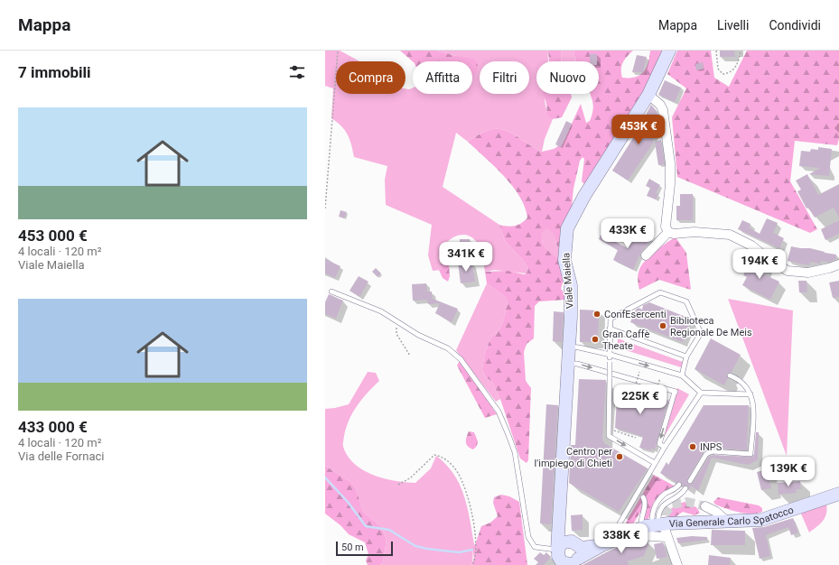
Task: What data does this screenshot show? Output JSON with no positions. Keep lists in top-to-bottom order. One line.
{"streets":{"main road":["Viale Maiella","Via Generale Carlo Spatocco"]},"crossings":[["Viale Maiella","Via Generale Carlo Spatocco"]],"places":["ConfEsercenti","Biblioteca Regionale De Meis","Gran Caffè Theate","INPS","Centro per l'impiego di Chieti"],"scale_bar":"50 m","page":{"header":"Mappa","nav":["Mappa","Livelli","Condividi"],"heading":"7 immobili","chip":["Compra","Affitta","Filtri","Nuovo"],"list":[{"name":"453 000 €","note":"4 locali · 120 m² · Viale Maiella"},{"name":"433 000 €","note":"4 locali · 120 m² · Via delle Fornaci"}],"price":["453K €","433K €","341K €","194K €","225K €","139K €","338K €"],"scale":"50 m"}}
